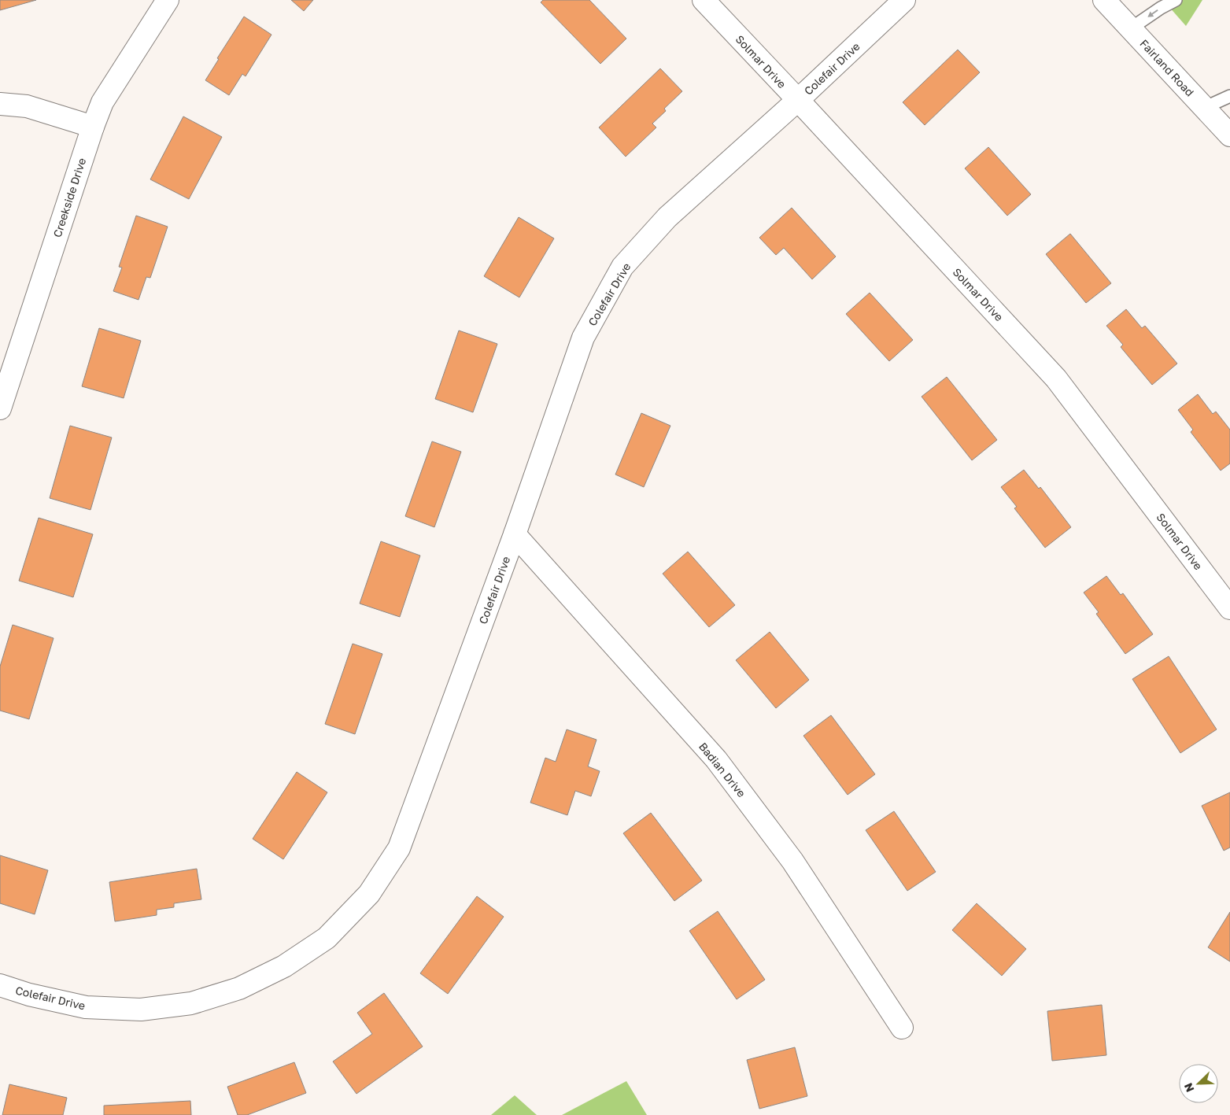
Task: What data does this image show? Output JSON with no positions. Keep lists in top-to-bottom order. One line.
{"streets":{"street":["Solmar Drive","Fairland Road","Colefair Drive","Creekside Drive","Badian Drive"]},"crossings":[["Solmar Drive","Colefair Drive"],["Colefair Drive","Badian Drive"]],"north":"bottom left"}
